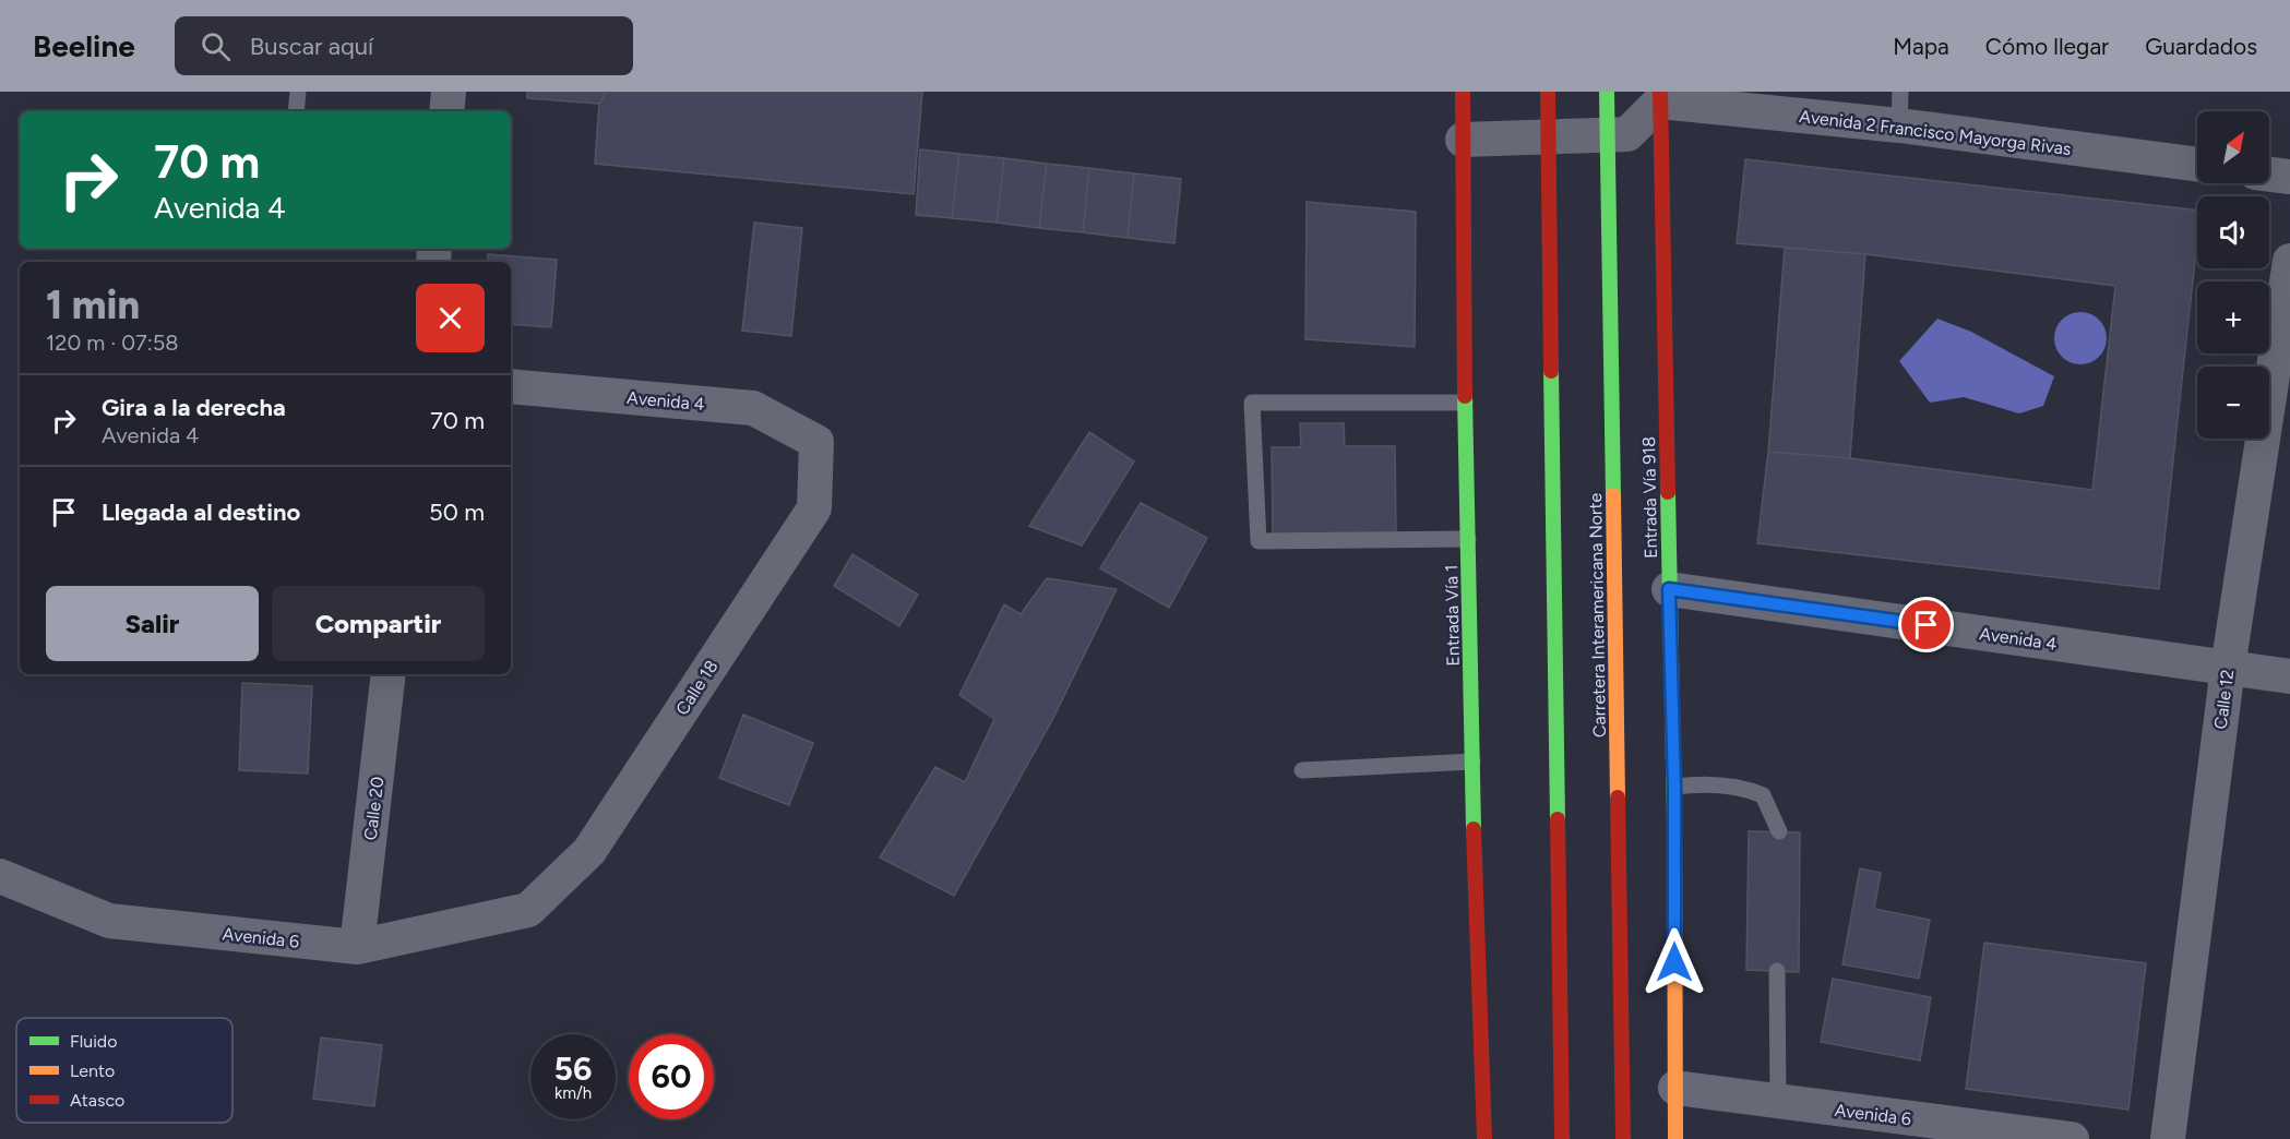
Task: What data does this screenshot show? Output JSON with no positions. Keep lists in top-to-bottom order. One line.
{"streets":{"main road":["Entrada Vía 918","Entrada Vía 1","Carretera Interamericana Norte"],"street":["Avenida 2 Francisco Mayorga Rivas","Avenida 4","Calle 18","Calle 12","Calle 20","Avenida 6"]},"crossings":[["Avenida 2 Francisco Mayorga Rivas","Entrada Vía 918"],["Avenida 4","Entrada Vía 918"],["Avenida 4","Calle 18"],["Avenida 4","Calle 12"],["Entrada Vía 918","Avenida 6"],["Calle 18","Avenida 6"],["Calle 20","Avenida 6"]],"legend":["Fluido","Lento","Atasco"],"north":"top right","page":{"header":"Beeline","search":"Buscar aquí","nav":["Mapa","Cómo llegar","Guardados"],"map_buttons":["+","−"],"turn":["70 m","Avenida 4"],"heading":["1 min","120 m · 07:58"],"list":[{"name":"Gira a la derecha","note":"Avenida 4","value":"70 m"},{"name":"Llegada al destino","value":"50 m"}],"buttons":["Salir","Compartir"],"speed":"56 km/h","limit":"60"}}
